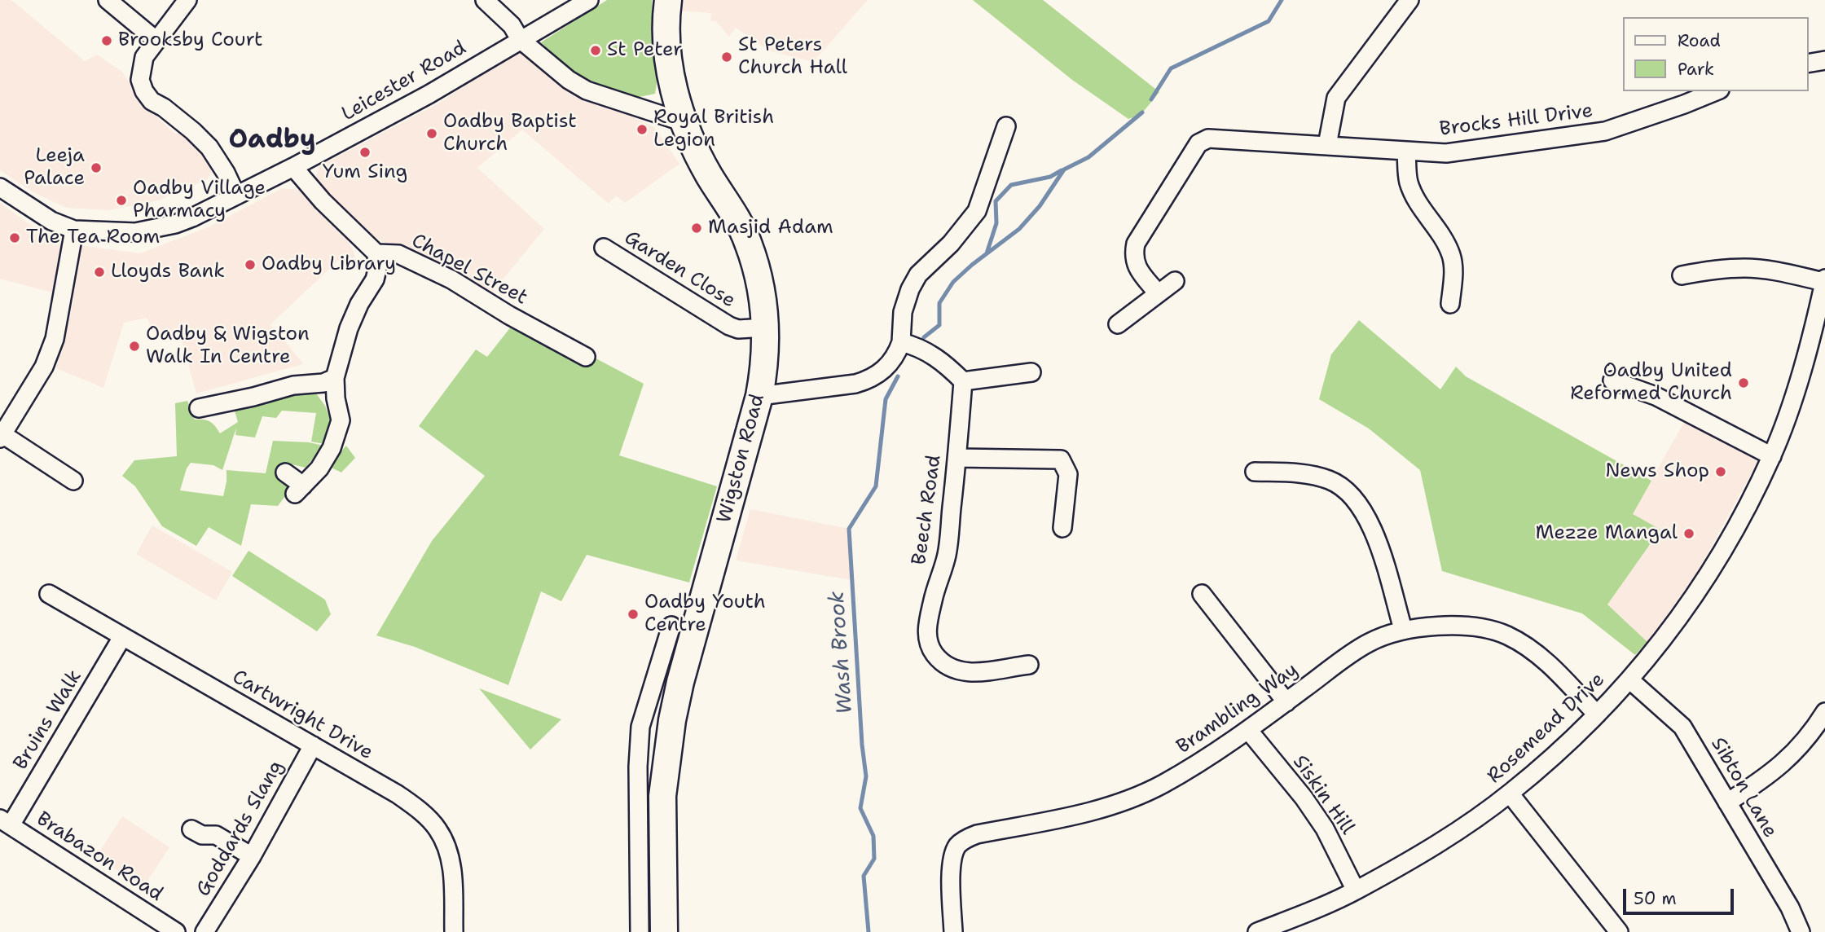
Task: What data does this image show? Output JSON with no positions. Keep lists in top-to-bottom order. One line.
{"streets":{"main road":["Wigston Road"],"street":["Leicester Road","Brocks Hill Drive","Chapel Street","Garden Close","Beech Road","Brambling Way","Cartwright Drive","Bruins Walk","Rosemead Drive","Sibton Lane","Siskin Hill","Goddards Slang","Brabazon Road"]},"crossings":[["Garden Close","Wigston Road"],["Brambling Way","Rosemead Drive"],["Brambling Way","Siskin Hill"],["Cartwright Drive","Bruins Walk"],["Cartwright Drive","Goddards Slang"],["Bruins Walk","Brabazon Road"],["Rosemead Drive","Sibton Lane"],["Rosemead Drive","Siskin Hill"]],"districts":["Oadby"],"water":["Wash Brook"],"places":["Brooksby Court","St Peter","St Peters Church Hall","Royal British Legion","Oadby Baptist Church","Yum Sing","Leeja Palace","Oadby Village Pharmacy","Masjid Adam","The Tea Room","Oadby Library","Lloyds Bank","Oadby & Wigston Walk In Centre","Oadby United Reformed Church","News Shop","Mezze Mangal","Oadby Youth Centre"],"legend":["Road","Park"],"scale_bar":"50 m"}
